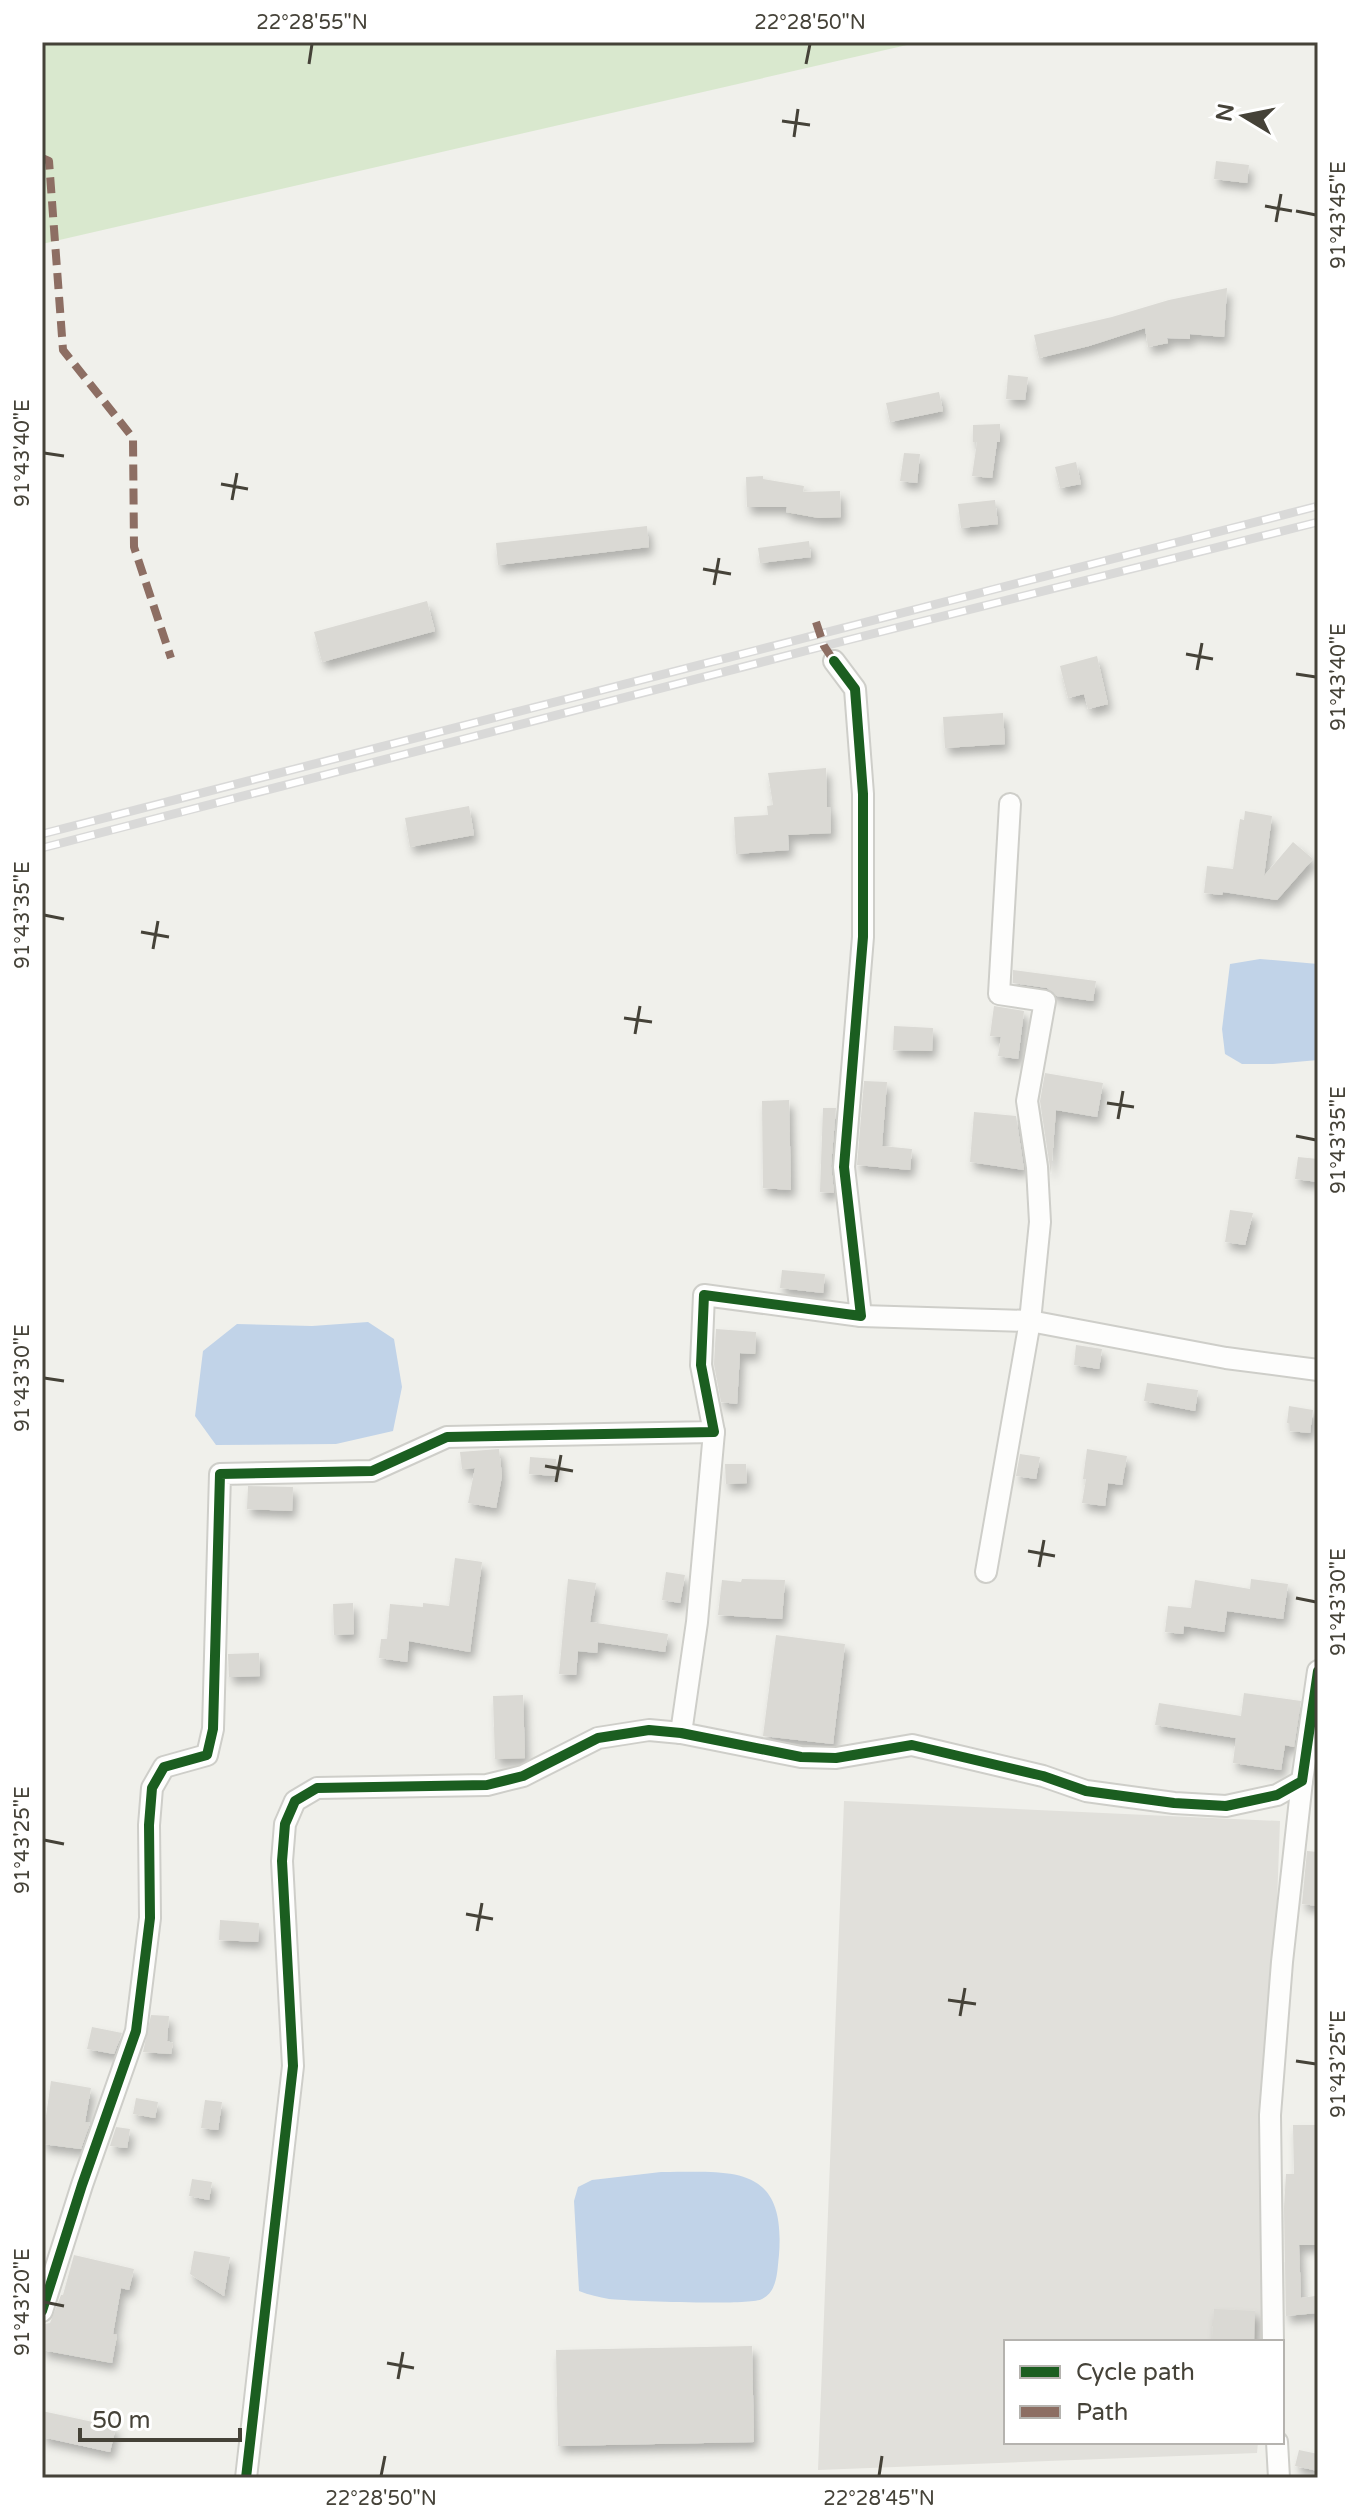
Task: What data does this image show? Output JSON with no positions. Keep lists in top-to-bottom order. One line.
{"legend":["Cycle path","Path"],"scale_bar":"50 m","north":"left","coordinates":["22°28'55\"N","22°28'50\"N","91°43'45\"E","91°43'40\"E","91°43'35\"E","91°43'30\"E","91°43'25\"E","91°43'20\"E","22°28'45\"N"]}
